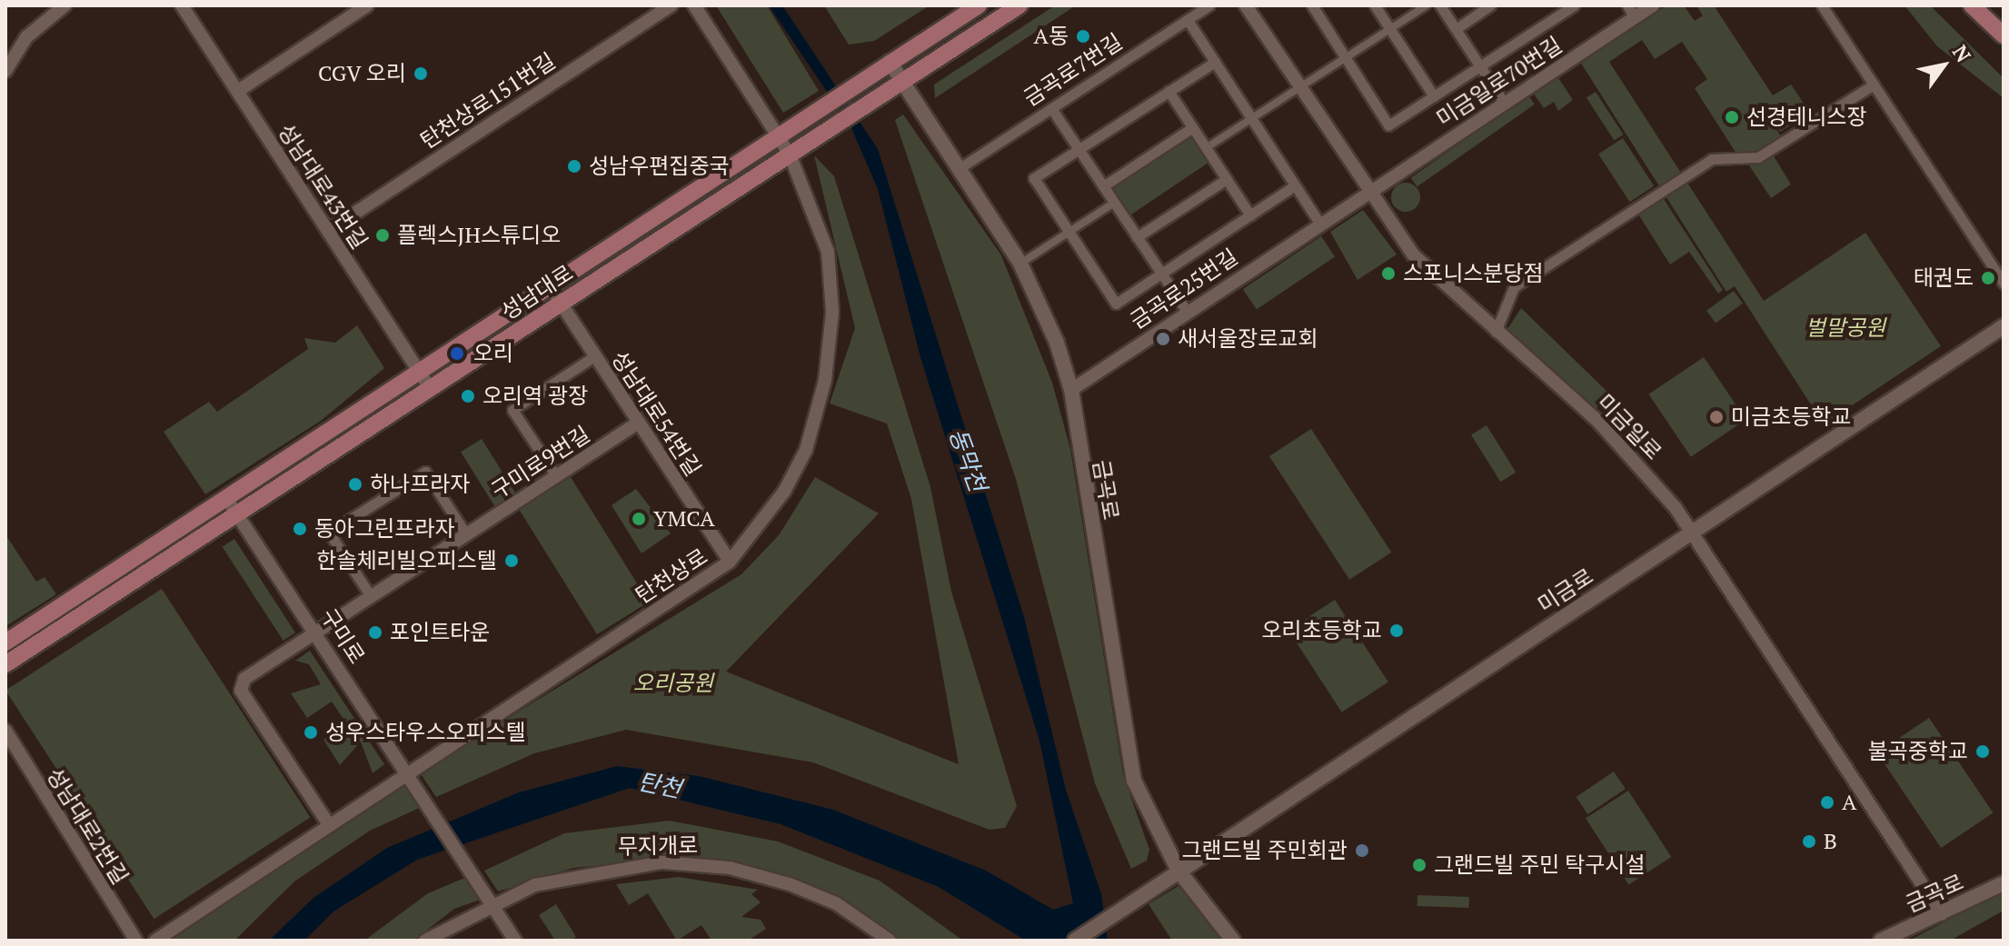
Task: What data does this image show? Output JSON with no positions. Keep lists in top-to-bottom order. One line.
{"streets":{"main road":["성남대로","금곡로","미금로"],"street":["금곡로7번길","미금일로70번길","탄천상로151번길","성남대로43번길","금곡로25번길","성남대로54번길","미금일로","구미로9번길","탄천상로","구미로","성남대로2번길","무지개로"]},"crossings":[["금곡로7번길","금곡로"],["미금일로70번길","금곡로25번길"],["미금일로70번길","미금일로"],["탄천상로151번길","성남대로43번길"],["성남대로43번길","성남대로"],["금곡로25번길","미금일로"],["금곡로25번길","금곡로"],["성남대로","성남대로54번길"],["성남대로","금곡로"],["성남대로","탄천상로"],["성남대로","구미로"],["성남대로54번길","구미로9번길"],["성남대로54번길","탄천상로"],["미금일로","금곡로"],["미금일로","미금로"],["구미로9번길","탄천상로"],["구미로9번길","구미로"],["금곡로","미금로"],["탄천상로","구미로"],["구미로","무지개로"]],"water":["동막천","탄천"],"parks":["벌말공원","오리공원"],"places":["A동","CGV 오리","선경테니스장","성남우편집중국","플렉스JH스튜디오","스포니스분당점","태권도","새서울장로교회","오리","오리역 광장","미금초등학교","하나프라자","YMCA","동아그린프라자","한솔체리빌오피스텔","오리초등학교","포인트타운","성우스타우스오피스텔","불곡중학교","A","B","그랜드빌 주민회관","그랜드빌 주민 탁구시설"],"north":"top right"}
